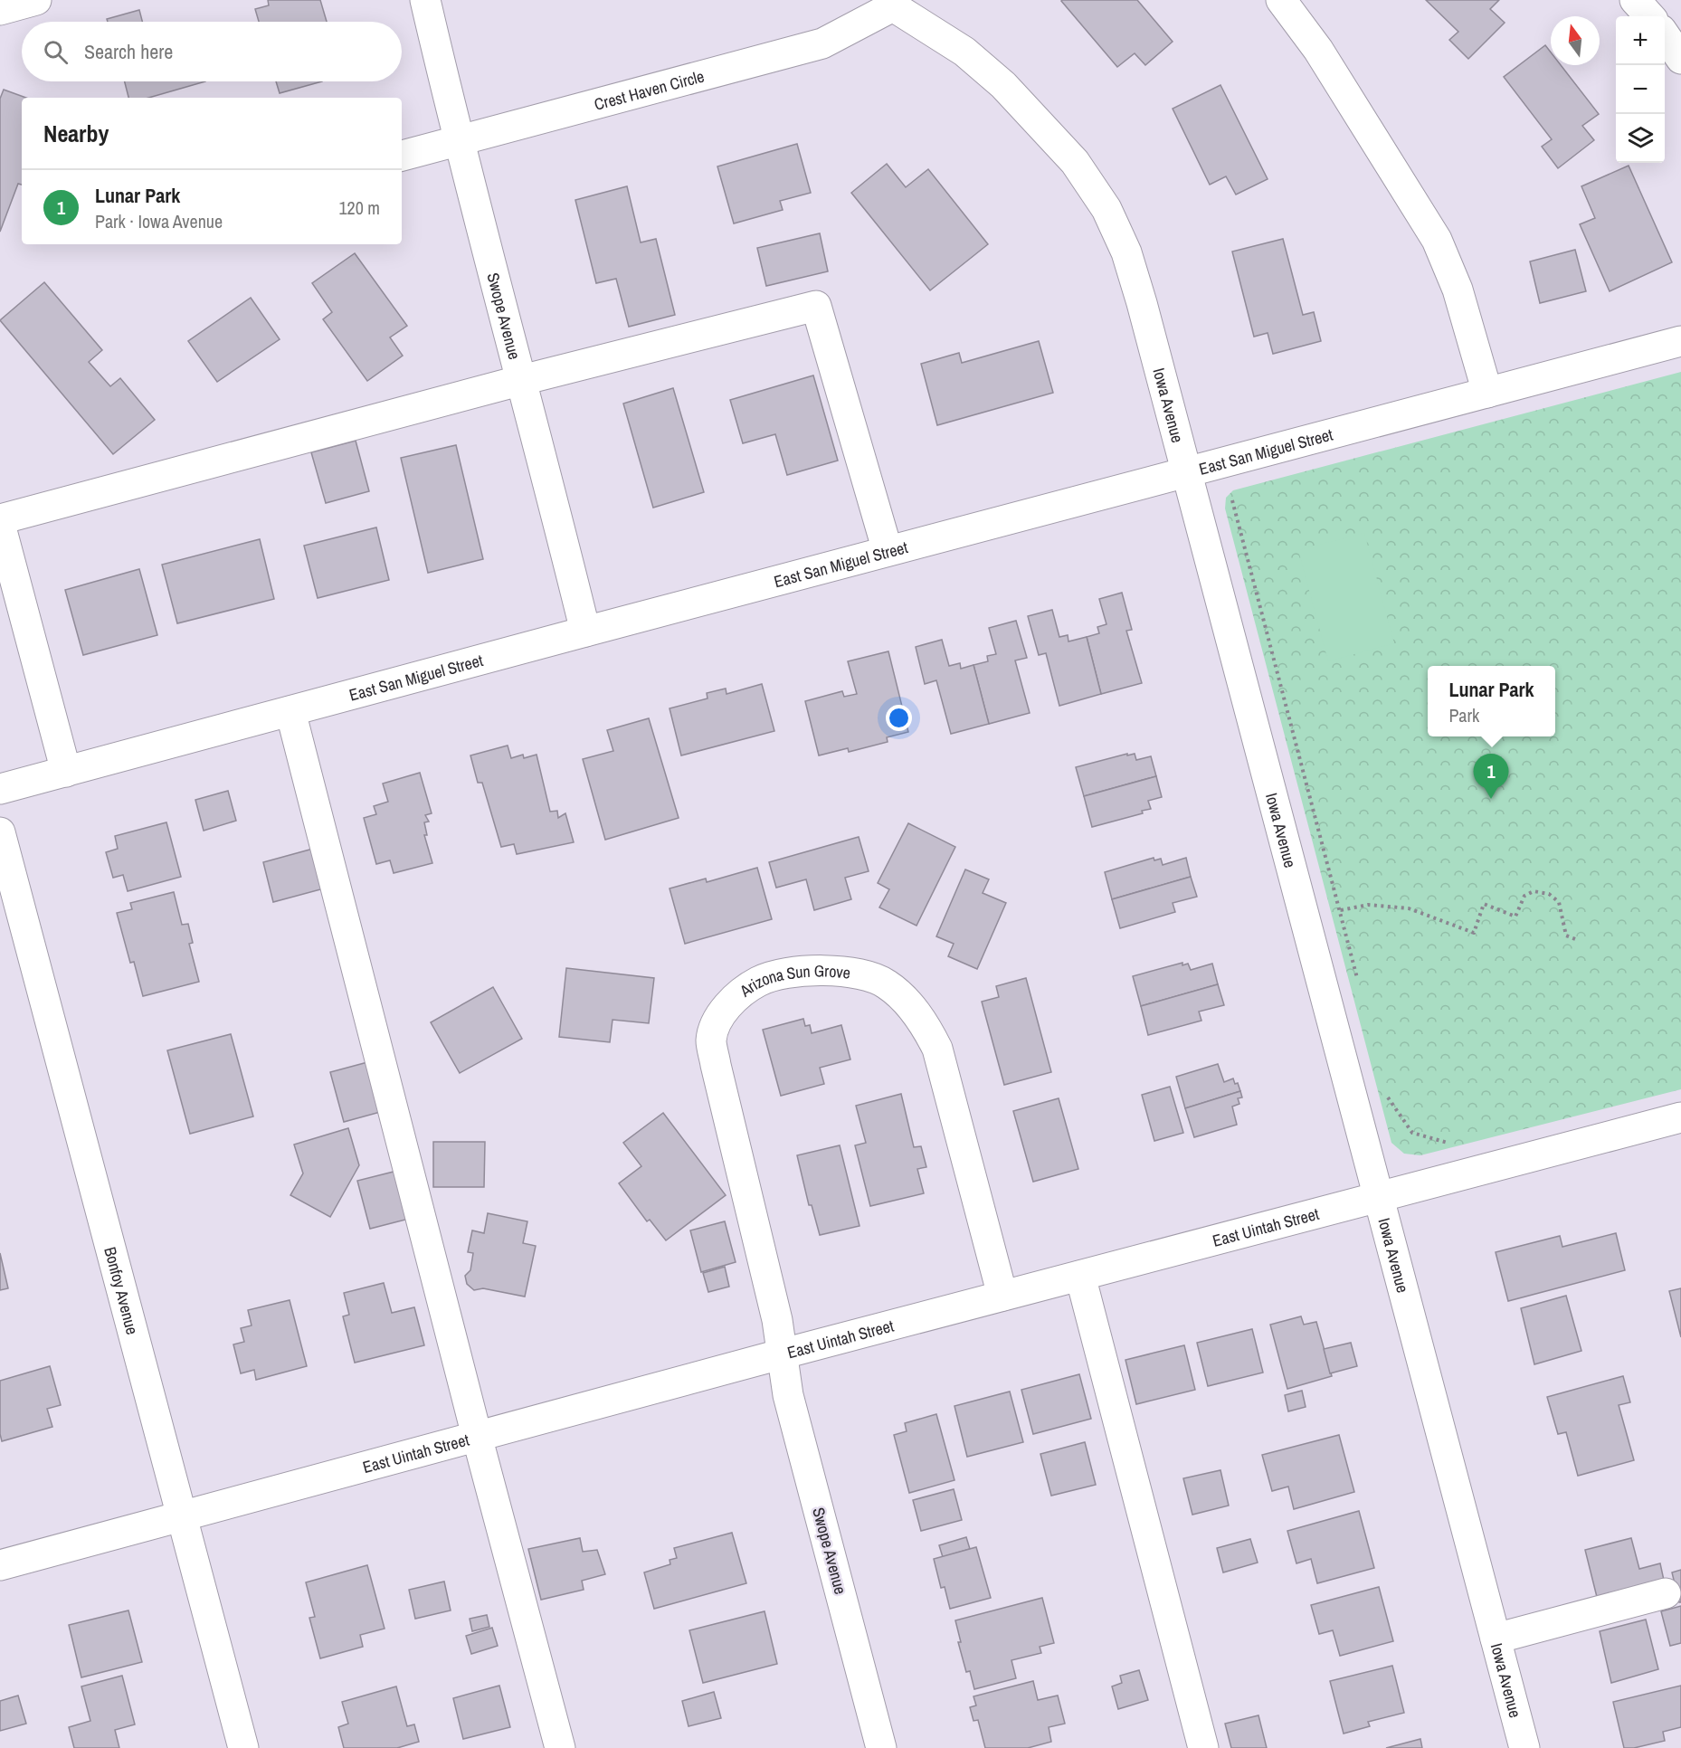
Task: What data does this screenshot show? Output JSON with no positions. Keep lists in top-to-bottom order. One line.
{"streets":{"street":["Crest Haven Circle","Swope Avenue","Iowa Avenue","East San Miguel Street","Arizona Sun Grove","East Uintah Street","Bonfoy Avenue"]},"crossings":[["Crest Haven Circle","Swope Avenue"],["Crest Haven Circle","Iowa Avenue"],["Swope Avenue","East San Miguel Street"],["Swope Avenue","Arizona Sun Grove"],["Swope Avenue","East Uintah Street"],["Iowa Avenue","East San Miguel Street"],["Iowa Avenue","East Uintah Street"],["Arizona Sun Grove","East Uintah Street"],["East Uintah Street","Bonfoy Avenue"]],"north":"top","page":{"map_buttons":["+","−"],"search":"Search here","heading":"Nearby","list":[{"mark":"1","name":"Lunar Park","note":"Park · Iowa Avenue","value":"120 m"}],"popup":["Lunar Park","Park"],"pins":"1"}}
